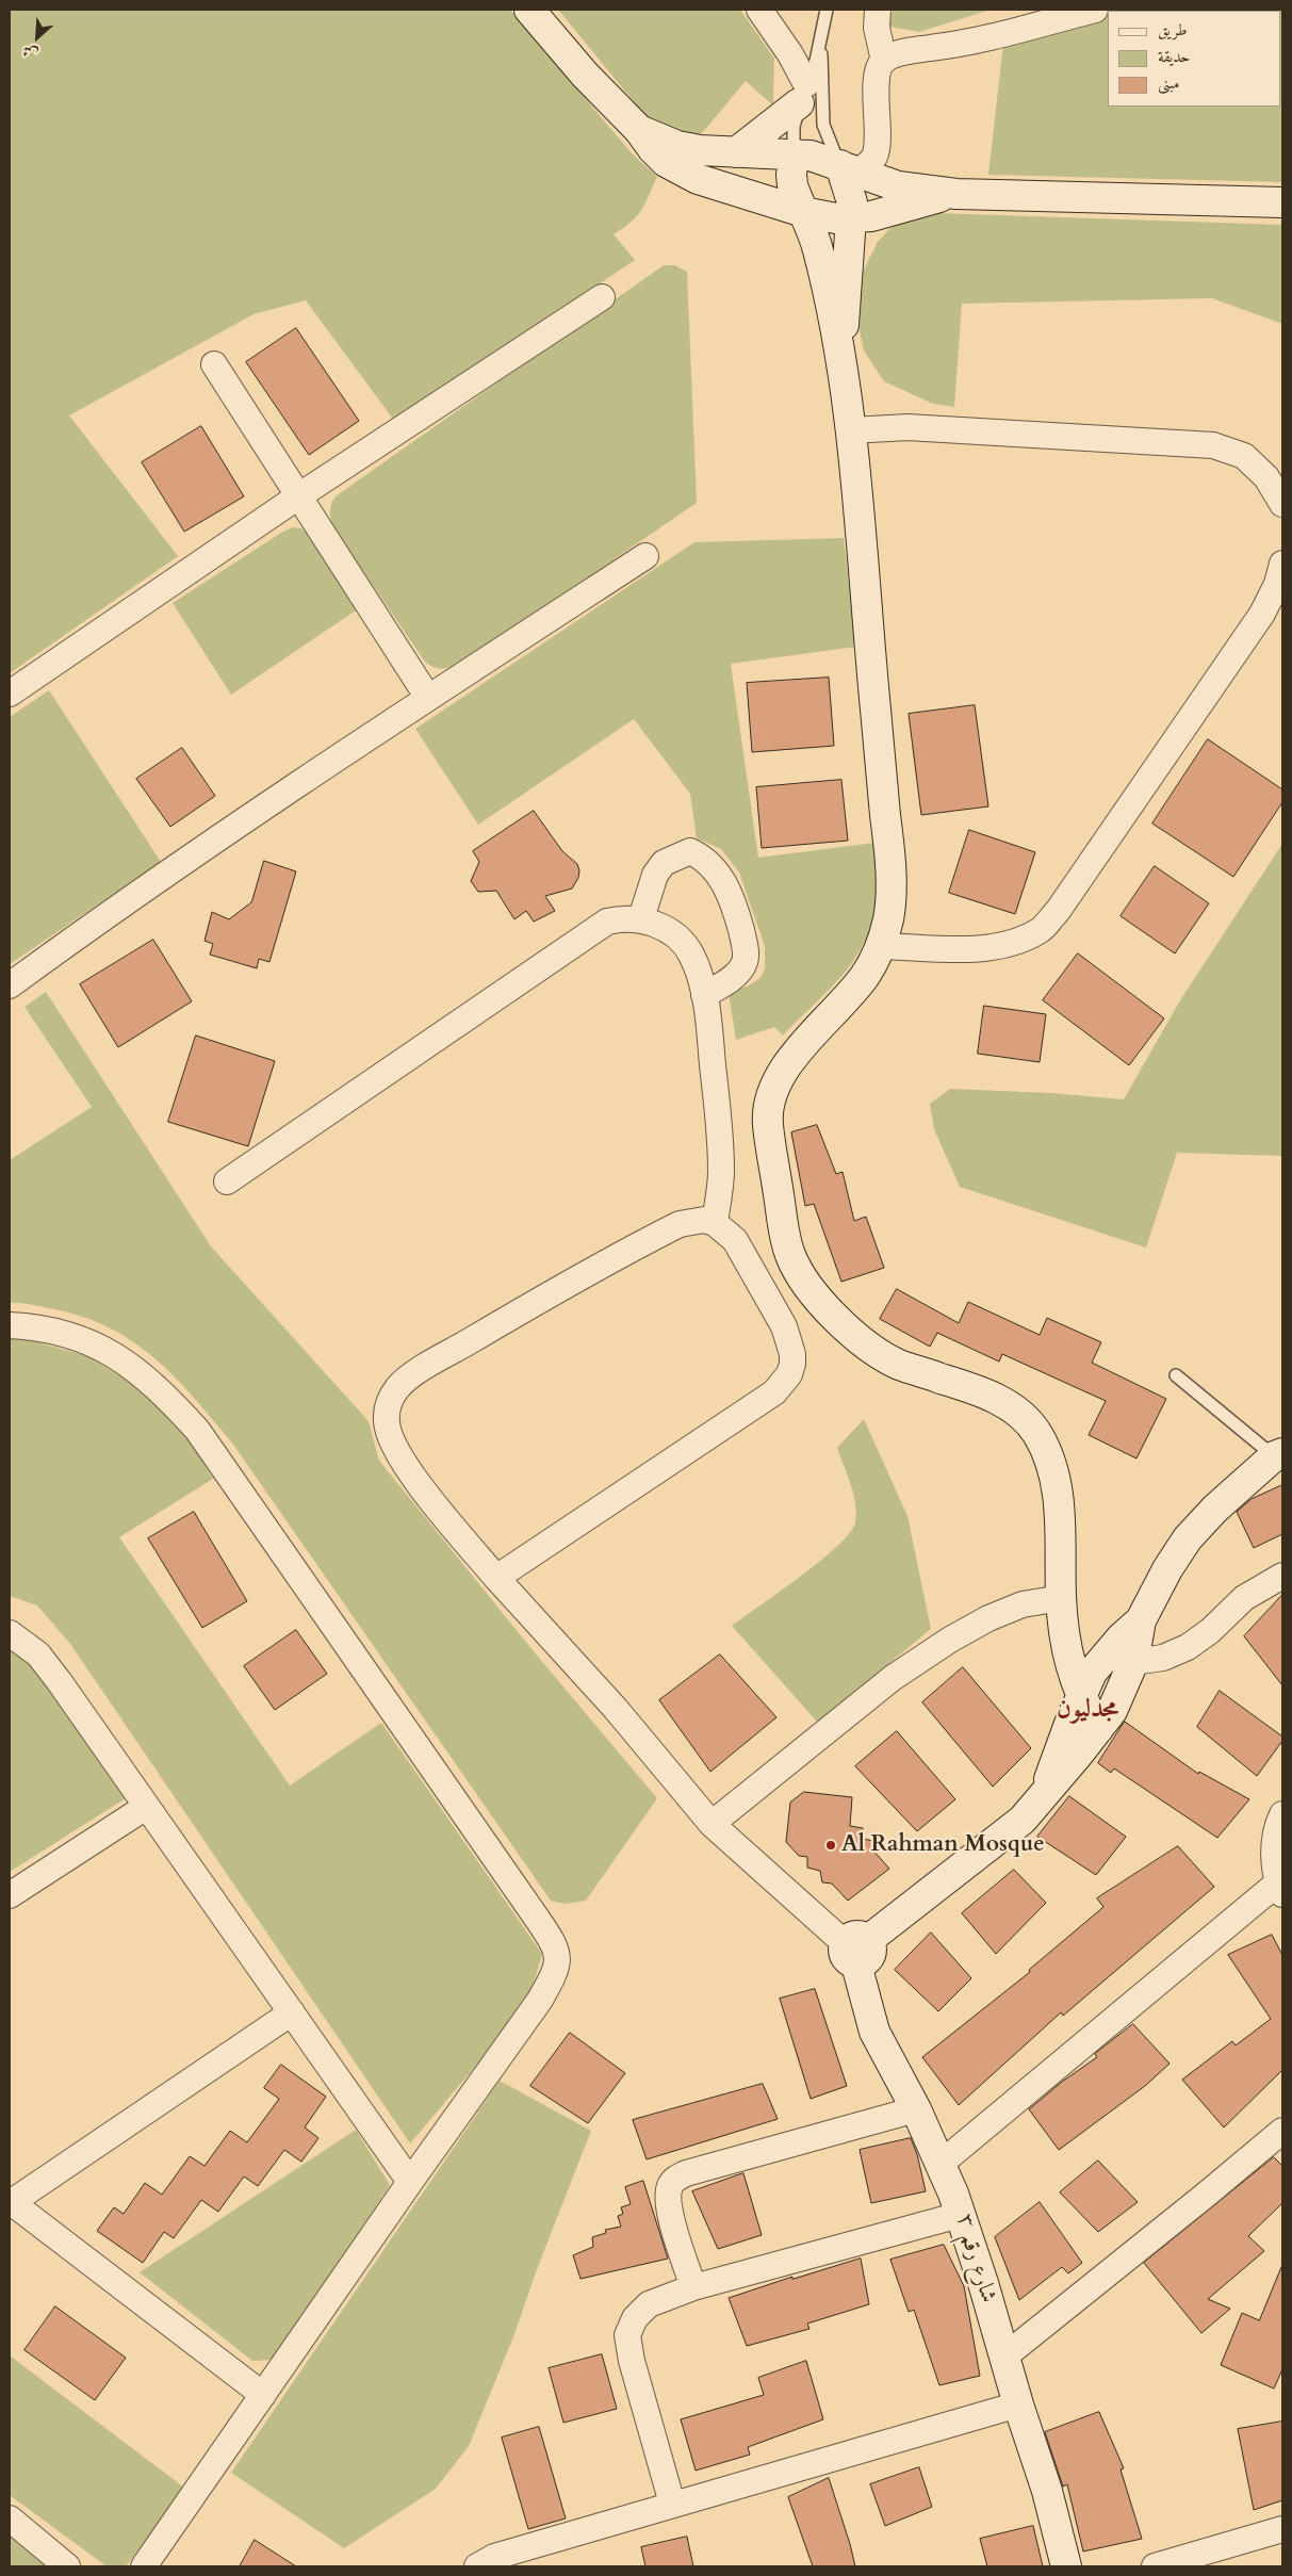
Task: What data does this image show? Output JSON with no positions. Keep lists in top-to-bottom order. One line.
{"streets":{"street":["شارع رقم ٣"]},"districts":["مجدليون"],"places":["Al Rahman Mosque"],"legend":["طريق","حديقة","مبنى"],"north":"bottom left"}
